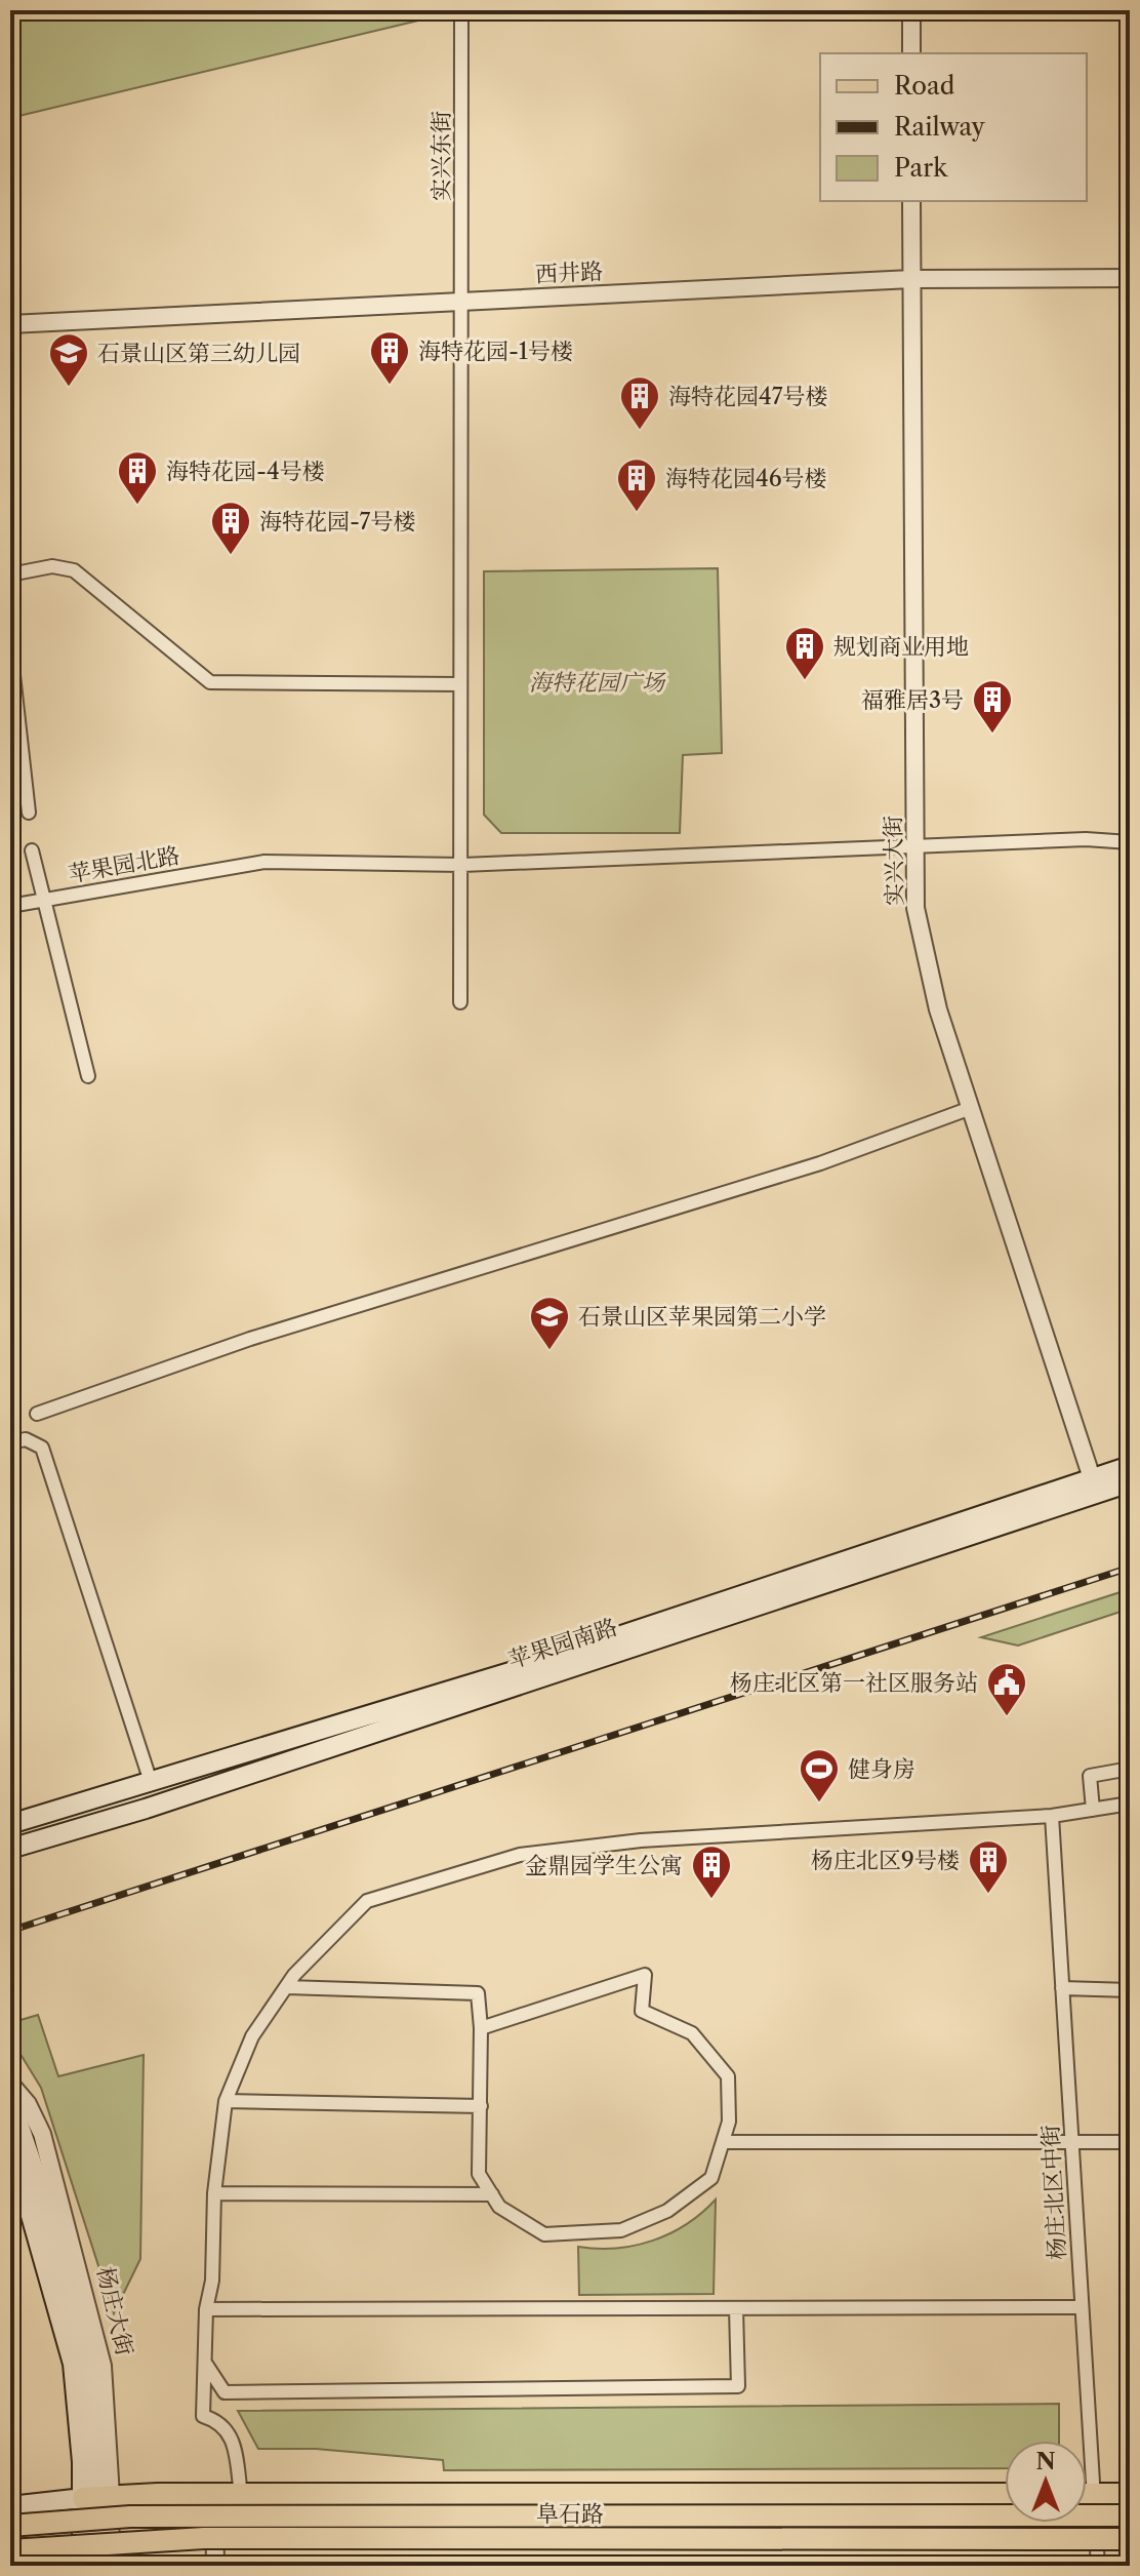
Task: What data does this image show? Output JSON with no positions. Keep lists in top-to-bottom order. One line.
{"streets":{"main road":["苹果园南路","杨庄大街","阜石路"],"street":["实兴东街","西井路","实兴大街","苹果园北路","杨庄北区中街"]},"crossings":[["实兴东街","西井路"],["实兴东街","苹果园北路"],["西井路","实兴大街"],["实兴大街","苹果园北路"],["实兴大街","苹果园南路"],["杨庄大街","阜石路"]],"parks":["海特花园广场"],"places":{"building":["海特花园-1号楼","海特花园47号楼","海特花园-4号楼","海特花园46号楼","海特花园-7号楼","规划商业用地","福雅居3号","杨庄北区9号楼","金鼎园学生公寓"],"school or university":["石景山区第三幼儿园","石景山区苹果园第二小学"],"public building":["杨庄北区第一社区服务站"],"sports":["健身房"]},"legend":["Road","Railway","Park"],"north":"top"}
